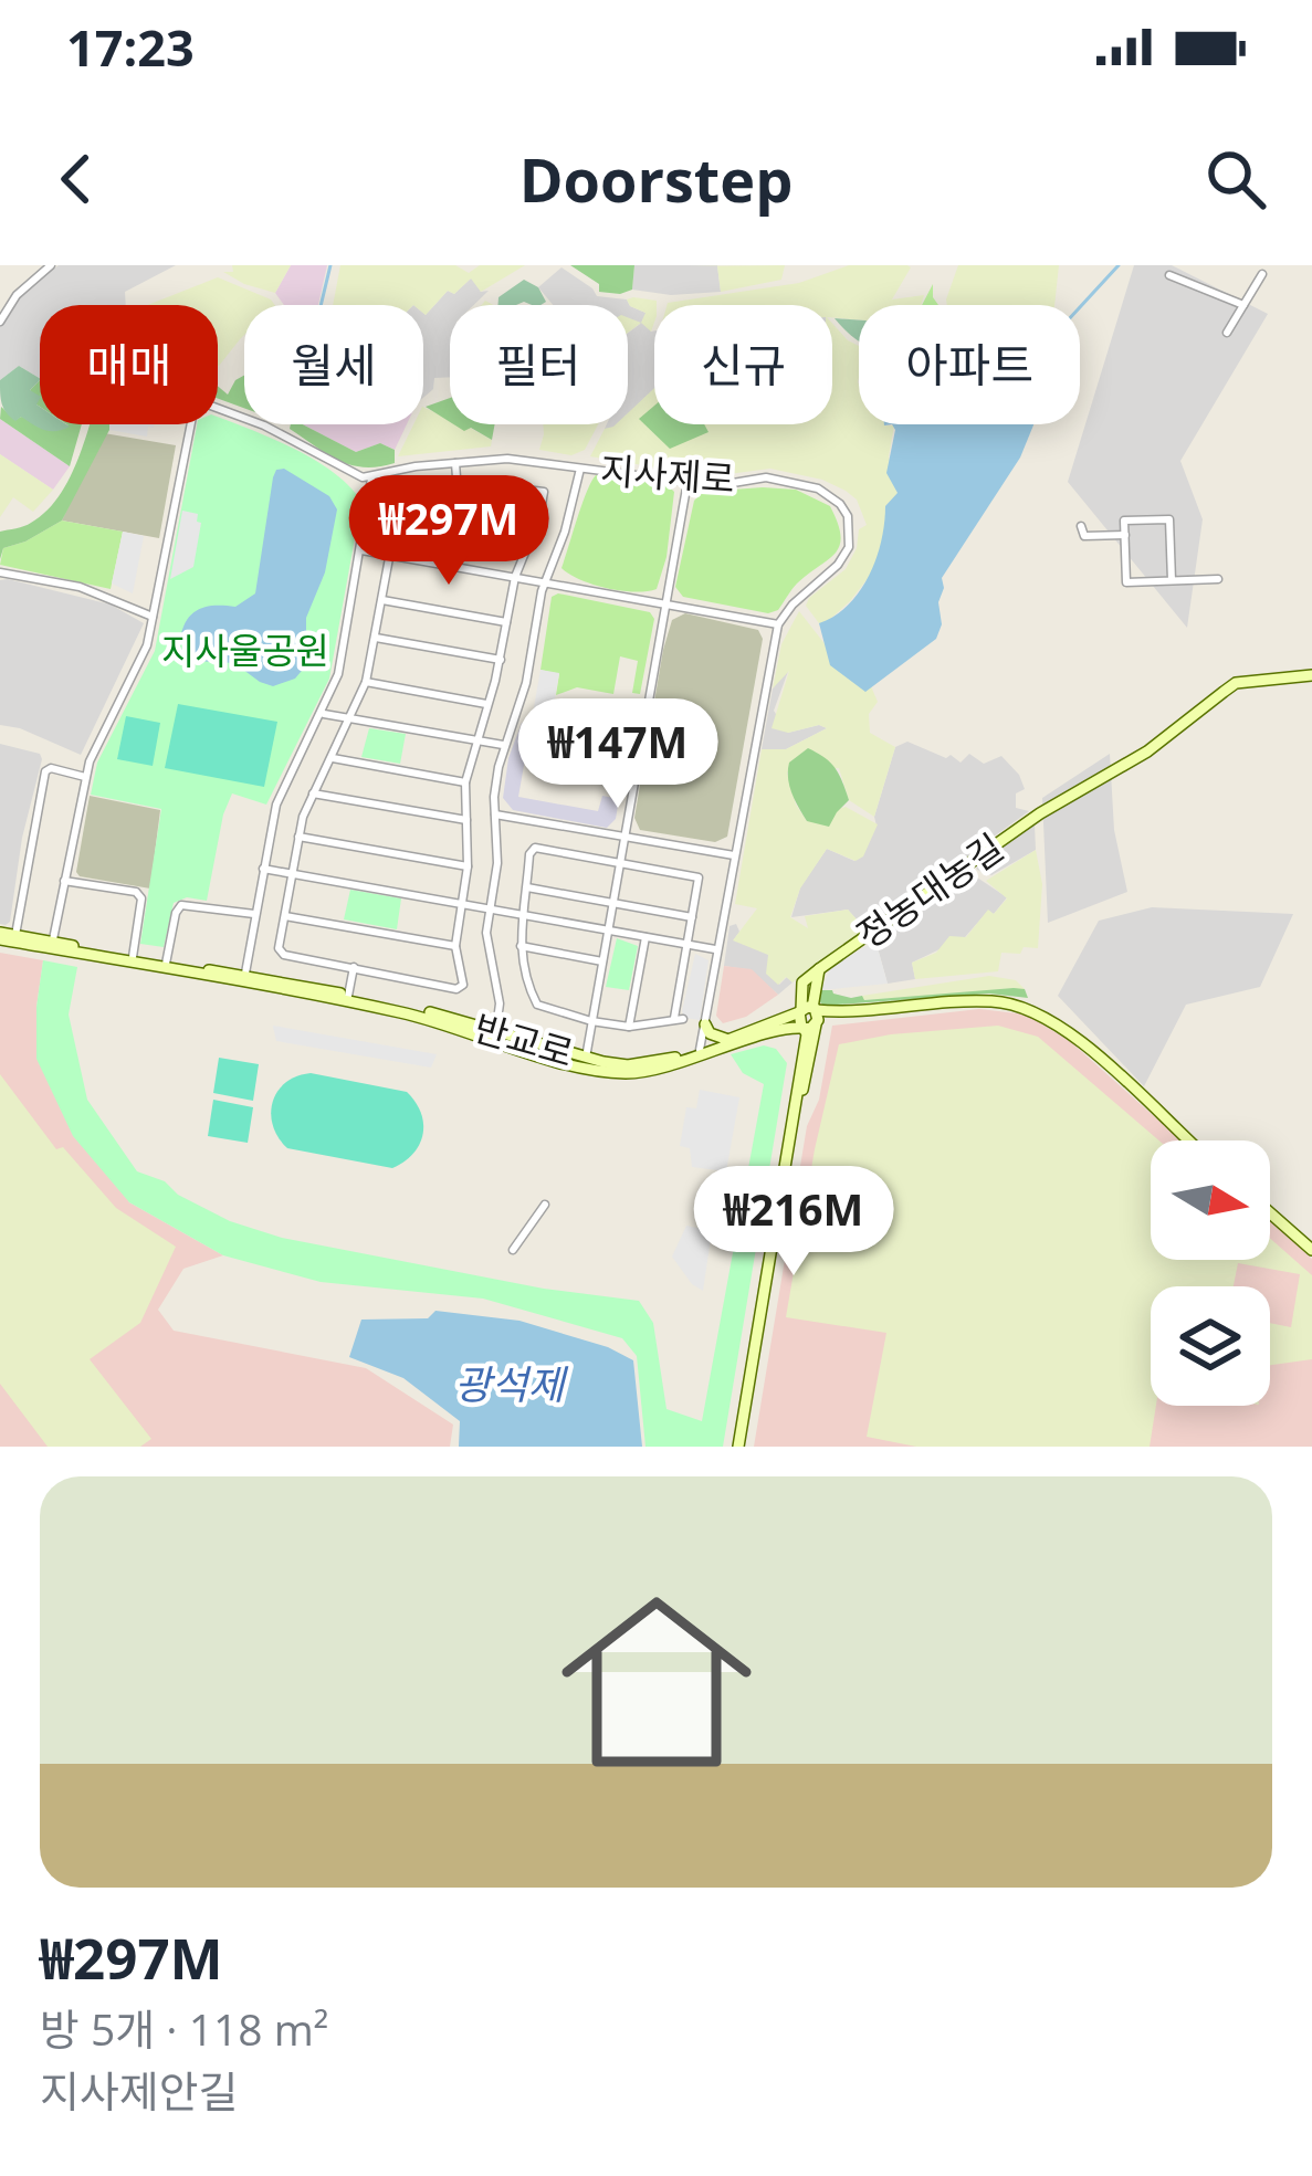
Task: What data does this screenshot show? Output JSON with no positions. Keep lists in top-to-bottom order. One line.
{"streets":{"street":["지사제로","정농대농길","반교로"]},"crossings":[["정농대농길","반교로"]],"water":["광석제"],"parks":["지사울공원"],"north":"right","page":{"status":"17:23","header":"Doorstep","chip":["매매","월세","필터","신규","아파트"],"price":["₩297M","₩147M","₩216M"],"list":[{"name":"₩297M","note":"방 5개 · 118 m² · 지사제안길"}]}}
